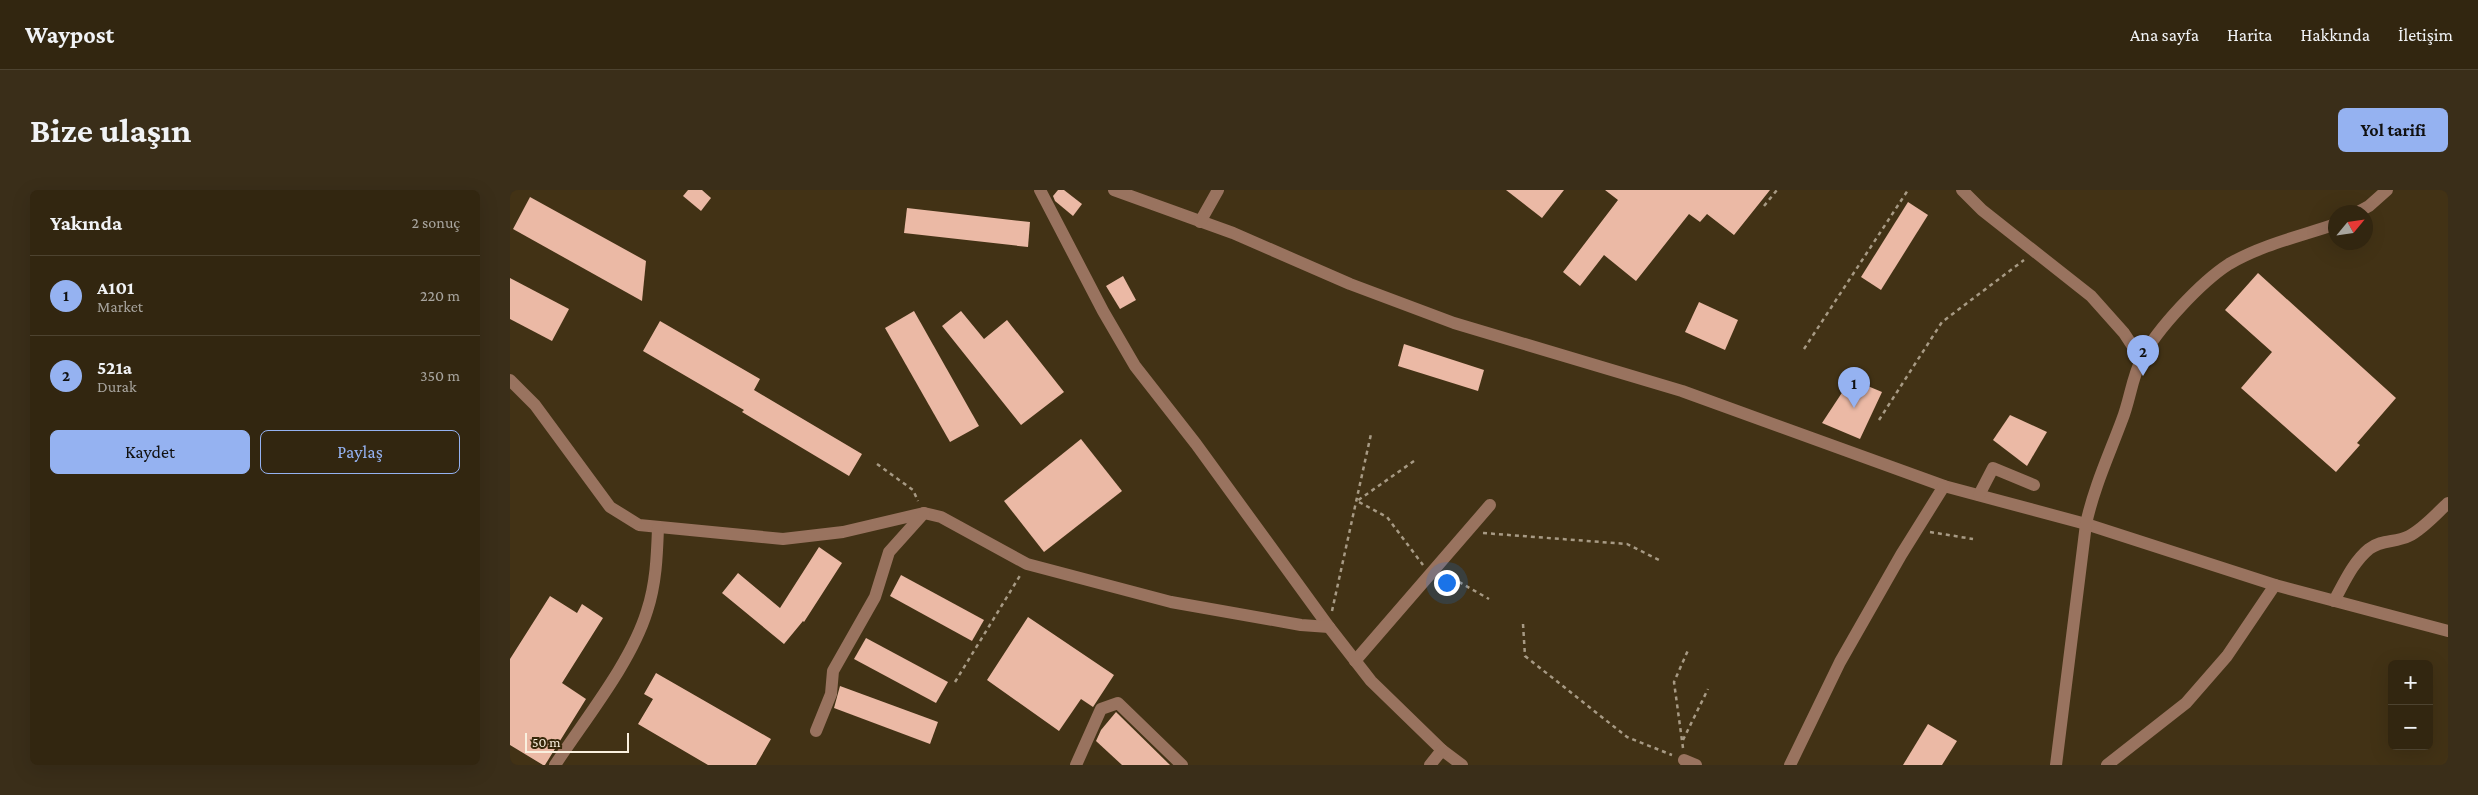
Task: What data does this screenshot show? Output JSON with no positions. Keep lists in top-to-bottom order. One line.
{"scale_bar":"50 m","north":"top right","page":{"header":"Waypost","nav":["Ana sayfa","Harita","Hakkında","İletişim"],"buttons":["Yol tarifi",["Kaydet","Paylaş"]],"title":"Bize ulaşın","heading":["Yakında","2 sonuç"],"list":[{"mark":"1","name":"A101","note":"Market","value":"220 m"},{"mark":"2","name":"521a","note":"Durak","value":"350 m"}],"pins":["2","1"],"map_buttons":["+","−"],"scale":"50 m"}}
